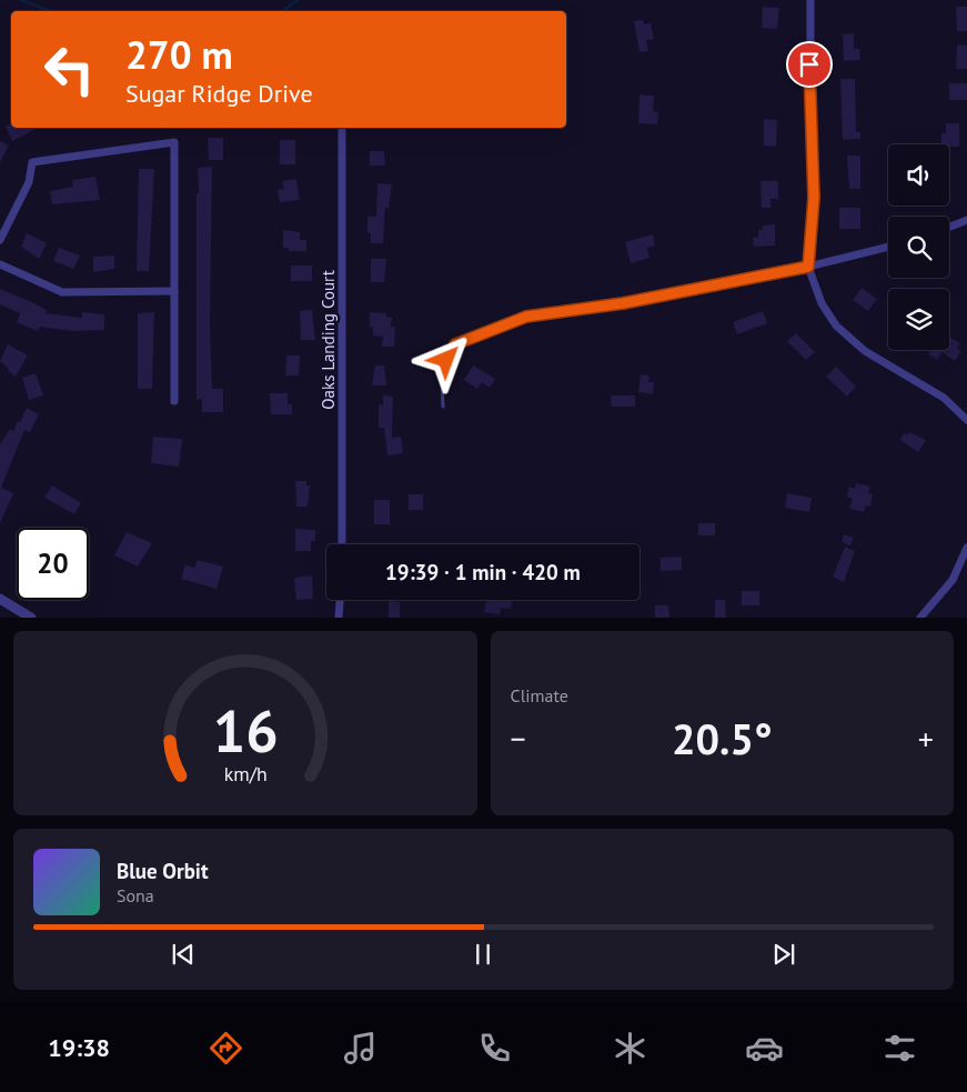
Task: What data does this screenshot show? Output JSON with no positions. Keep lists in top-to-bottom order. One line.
{"streets":{"street":["Oaks Landing Court"]},"page":{"turn":["270 m","Sugar Ridge Drive"],"limit":"20","trip":"19:39 · 1 min · 420 m","tile":"Climate","heat":["−","20.5°","+"],"song":["Blue Orbit","Sona"],"tabs":"19:38","gauge":["16","km/h"]}}
